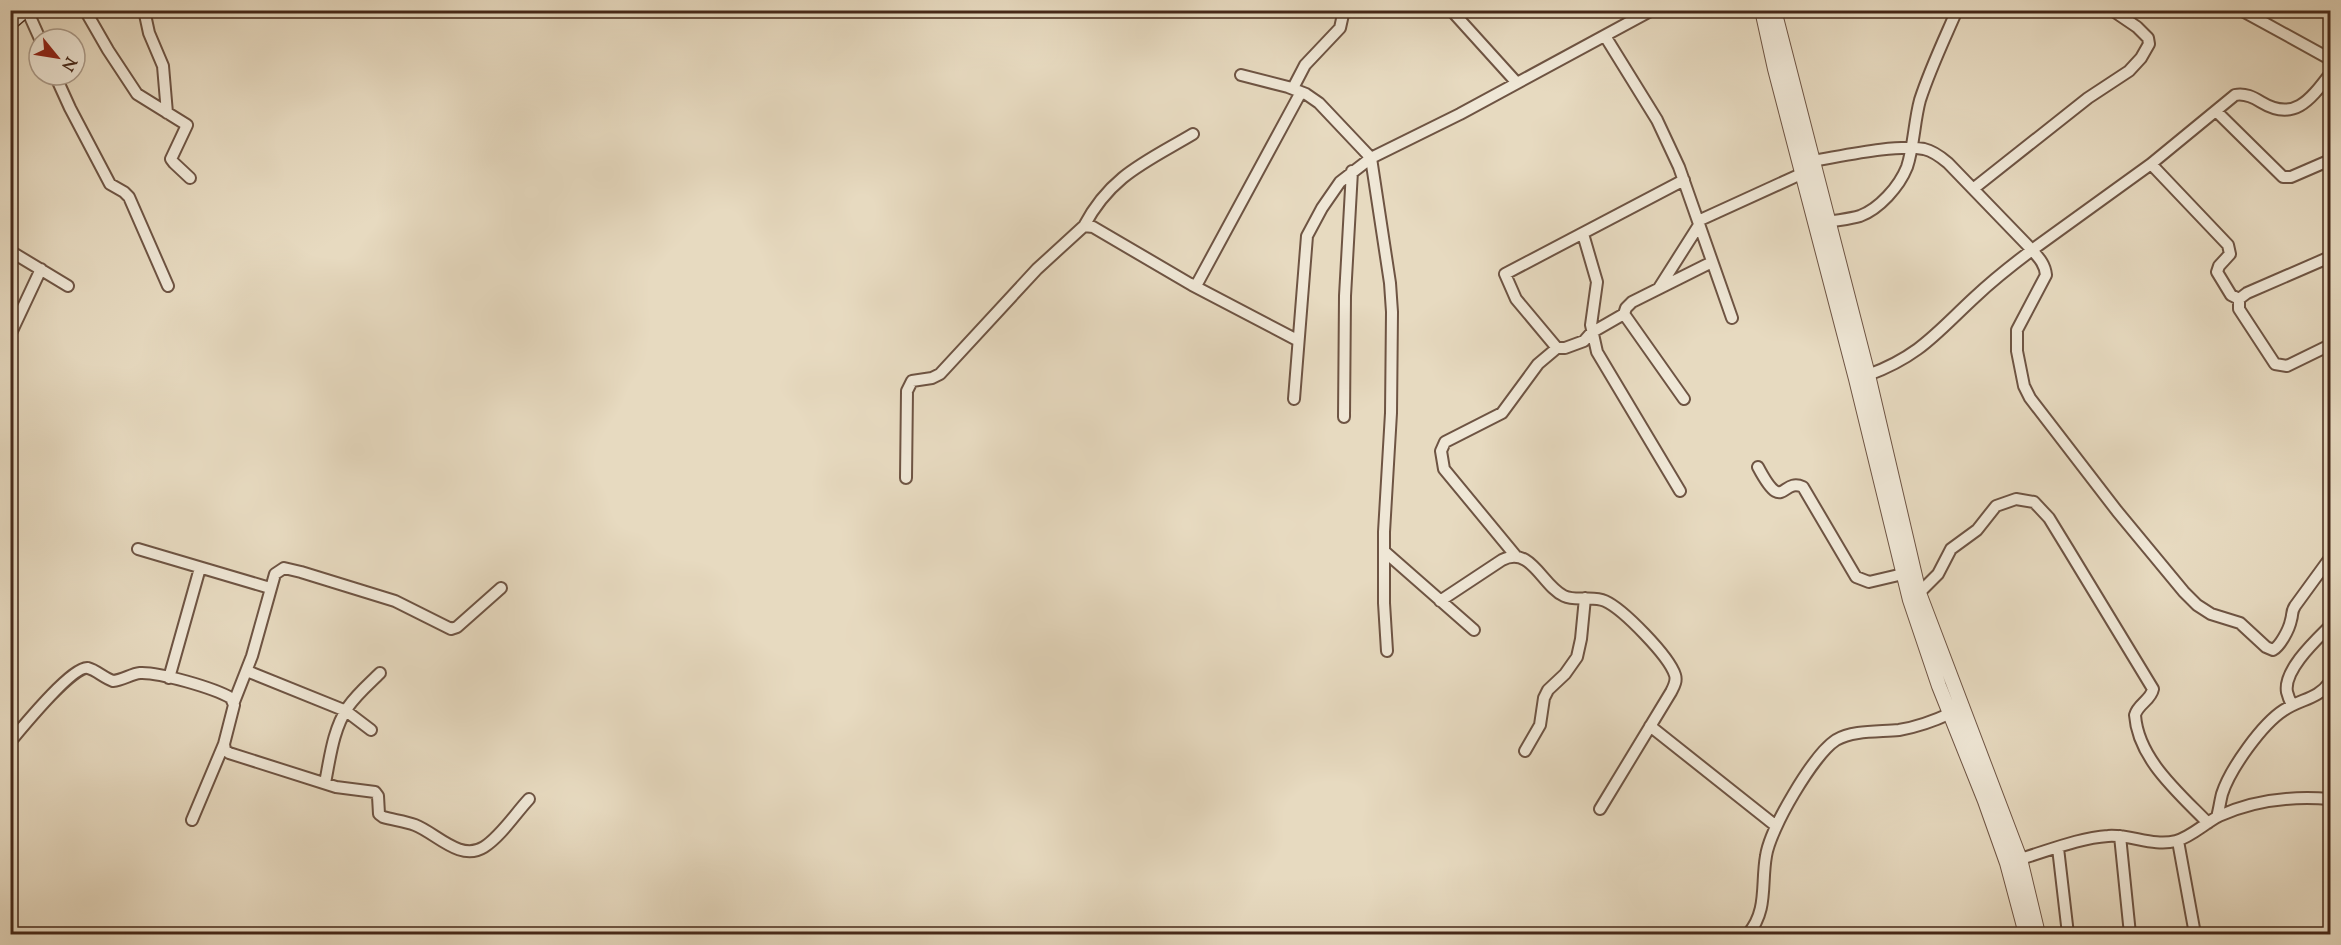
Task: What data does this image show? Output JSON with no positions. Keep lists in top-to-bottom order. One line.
{"north":"bottom right"}
